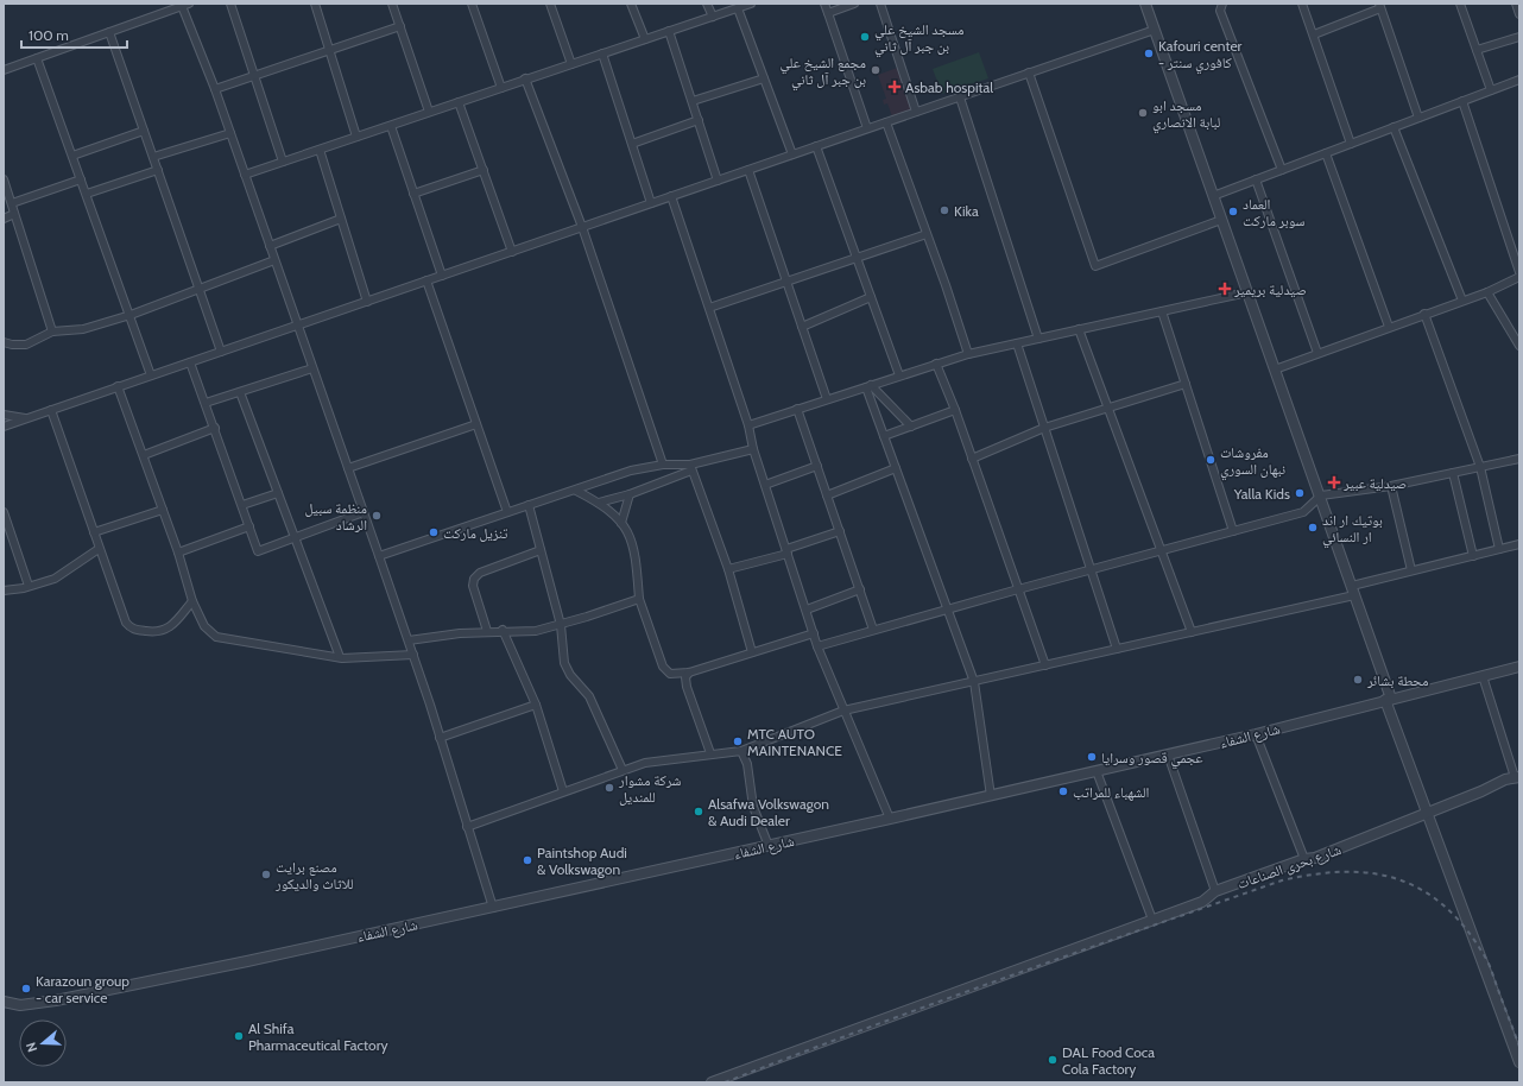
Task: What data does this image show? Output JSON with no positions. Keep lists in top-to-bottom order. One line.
{"streets":{"street":["شارع الشفاء","شارع بحرى الصناعات"]},"places":{"other":["مسجد الشيخ علي بن جبر آل ثاني","Kafouri center - كافوري سنتر","مجمع الشيخ علي بن جبر آل ثاني","مسجد ابو لبابة الانصاري","Kika","العماد سوبر ماركت","مفروشات نبهان السوري","Yalla Kids","منظمة سبيل الرشاد","بوتيك ار اند ار النسائي","تنزيل ماركت","محطة بشائر","MTC AUTO MAINTENANCE","عجمي قصور وسرايا","شركة مشوار للمنديل","الشهباء للمراتب","Alsafwa Volkswagon & Audi Dealer","Paintshop Audi & Volkswagon","مصنع برايت للاثاث والديكور","Karazoun group - car service","Al Shifa Pharmaceutical Factory","DAL Food Coca Cola Factory"],"health":["Asbab hospital","صيدلية بريمير","صيدلية عبير"]},"scale_bar":"100 m","north":"left"}
